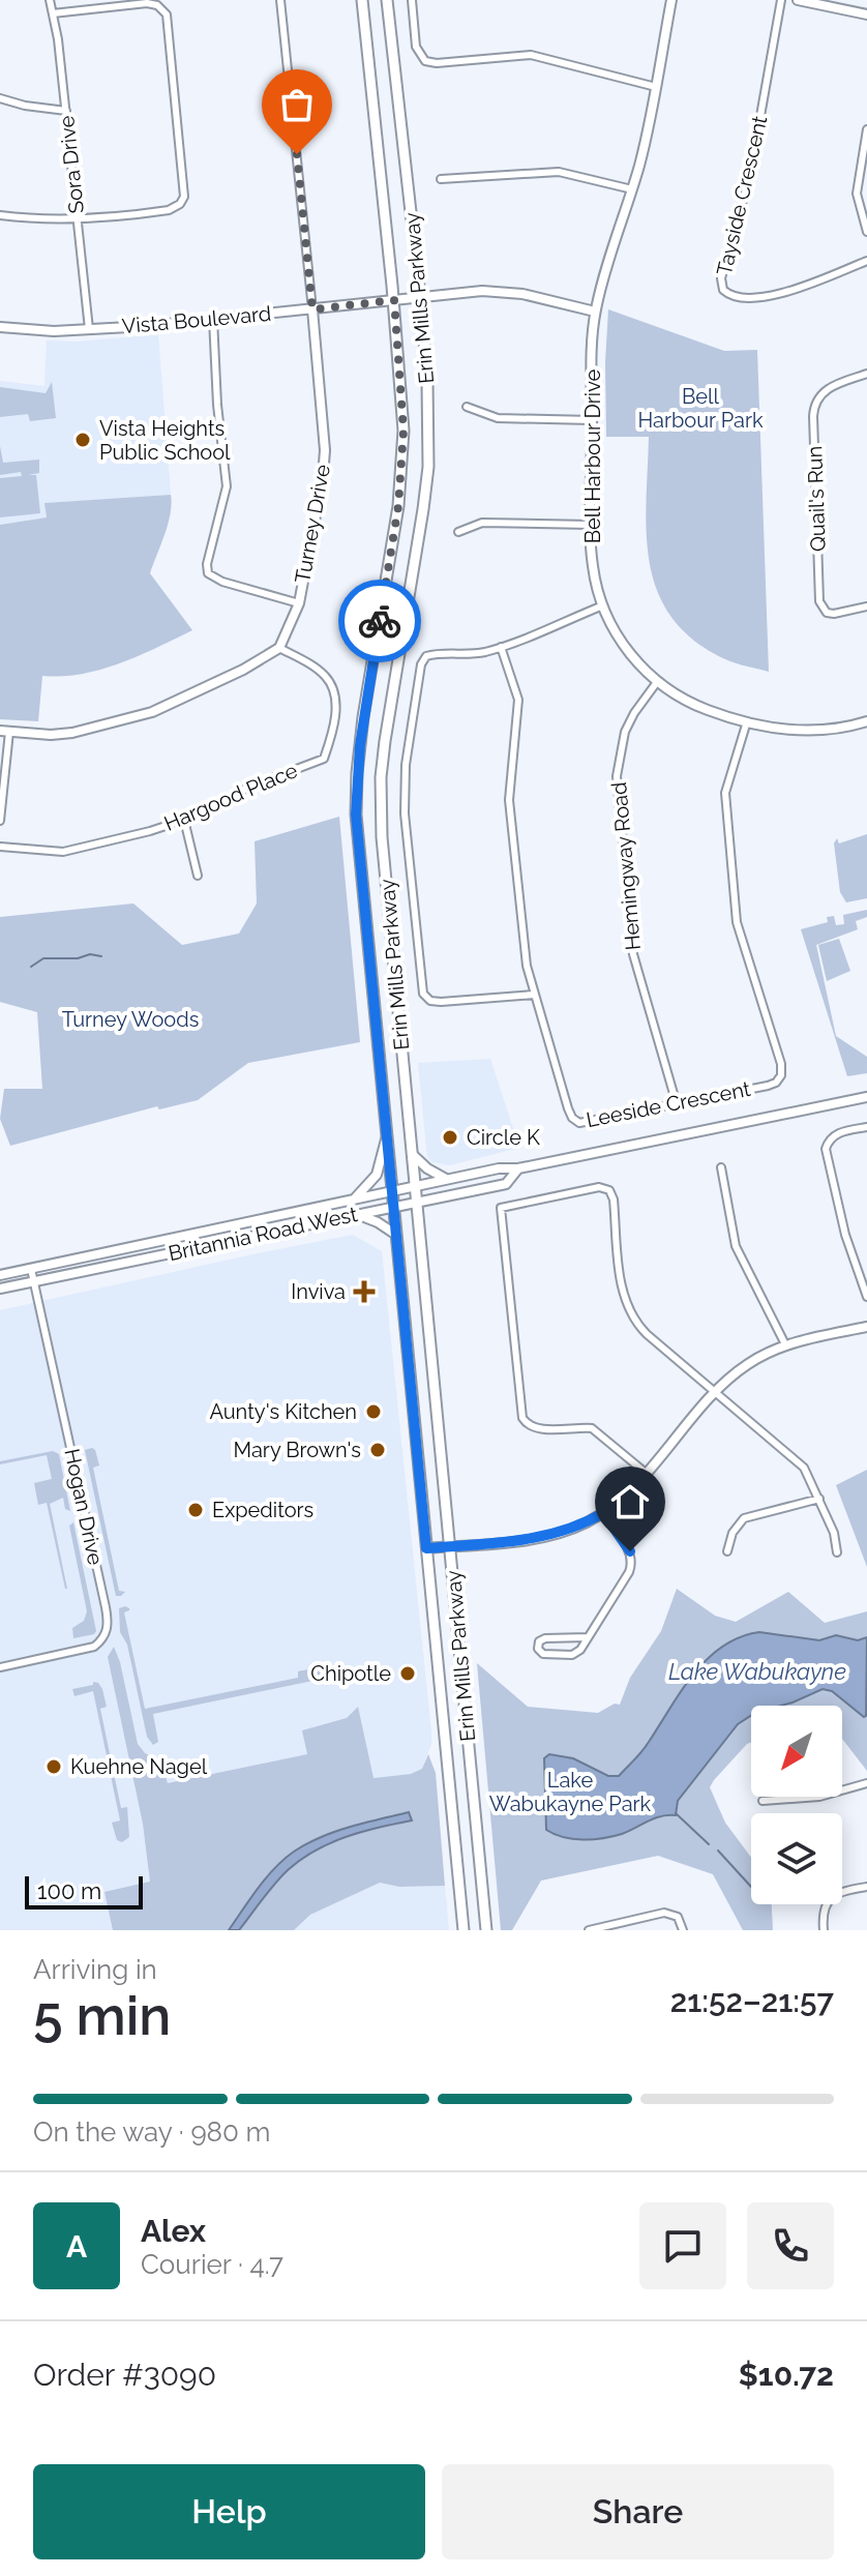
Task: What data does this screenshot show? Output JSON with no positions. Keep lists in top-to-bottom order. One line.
{"streets":{"main road":["Erin Mills Parkway"],"street":["Sora Drive","Tayside Crescent","Vista Boulevard","Bell Harbour Drive","Quail's Run","Turney Drive","Hargood Place","Hemingway Road","Leeside Crescent","Britannia Road West","Hogan Drive"]},"crossings":[["Sora Drive","Vista Boulevard"],["Erin Mills Parkway","Vista Boulevard"],["Erin Mills Parkway","Britannia Road West"],["Vista Boulevard","Bell Harbour Drive"],["Vista Boulevard","Turney Drive"],["Bell Harbour Drive","Hemingway Road"],["Bell Harbour Drive","Leeside Crescent"],["Turney Drive","Hargood Place"],["Hemingway Road","Leeside Crescent"],["Britannia Road West","Hogan Drive"]],"water":["Lake Wabukayne"],"parks":["Bell Harbour Park","Turney Woods","Lake Wabukayne Park"],"places":{"other":["Vista Heights Public School","Circle K","Aunty's Kitchen","Mary Brown's","Expeditors","Chipotle","Kuehne Nagel"],"health":["Inviva"]},"scale_bar":"100 m","north":"bottom left","page":{"scale":"100 m","heading":["5 min","Arriving in","21:52–21:57"],"panel":["Alex","Courier · 4.7","Order #3090","$10.72"],"bar":"On the way · 980 m","round":"A","buttons":["Help","Share"]}}
